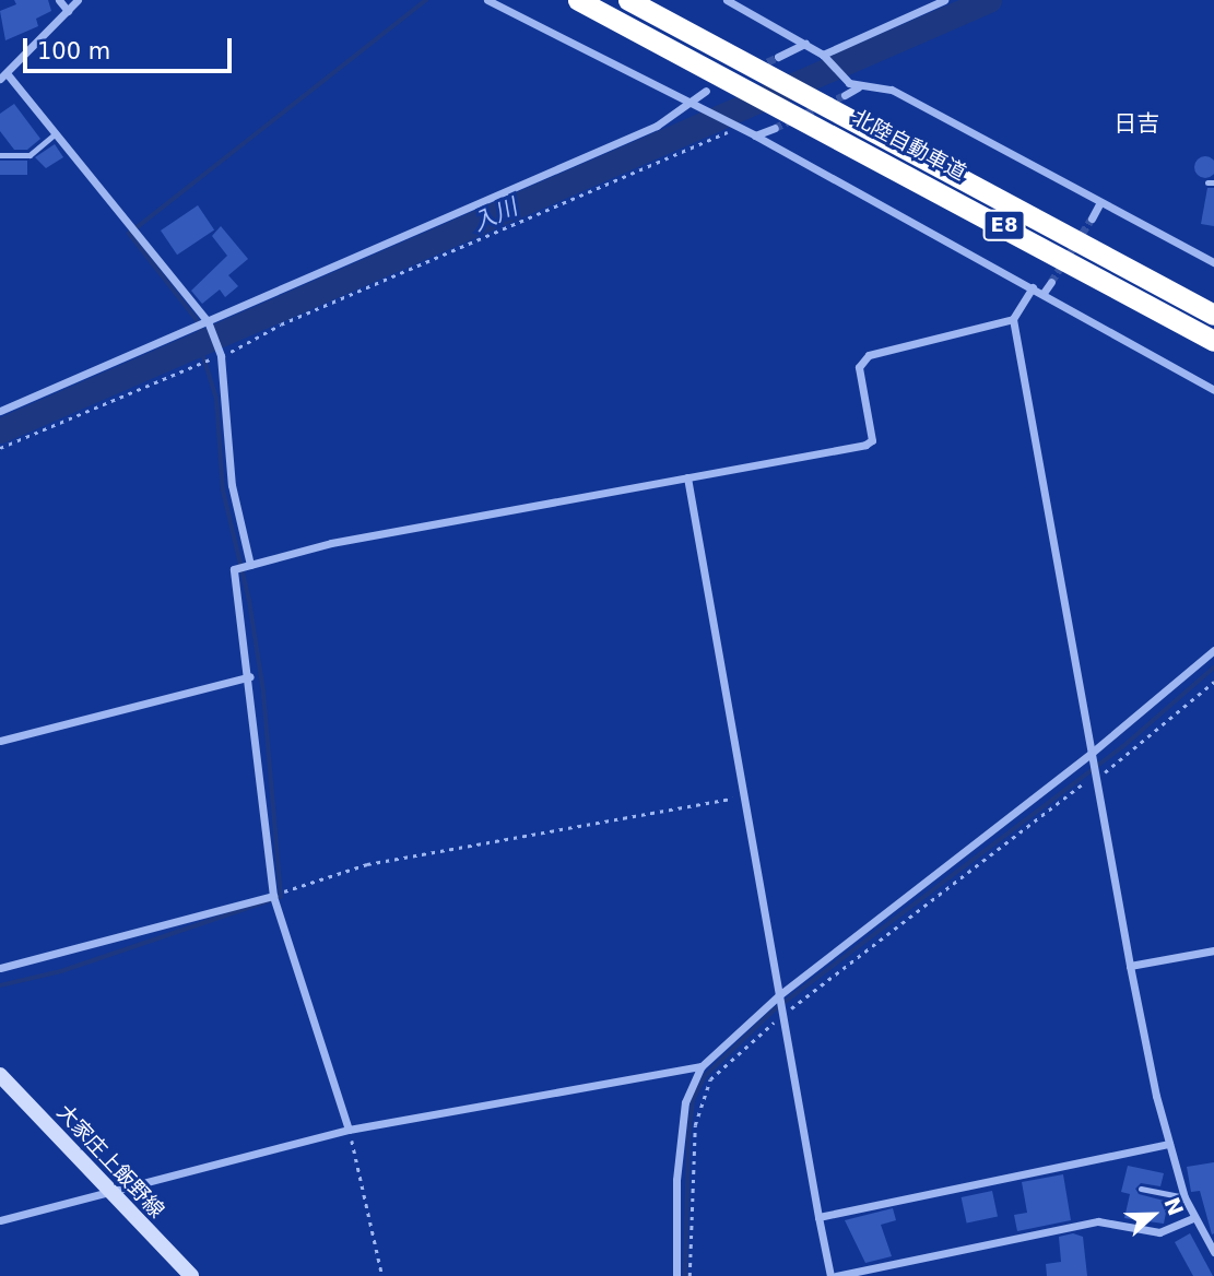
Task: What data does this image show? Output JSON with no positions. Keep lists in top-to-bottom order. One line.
{"streets":{"highway":["北陸自動車道","E8"],"main road":["大家庄上飯野線"]},"districts":["日吉"],"water":["入川"],"scale_bar":"100 m","north":"right"}
